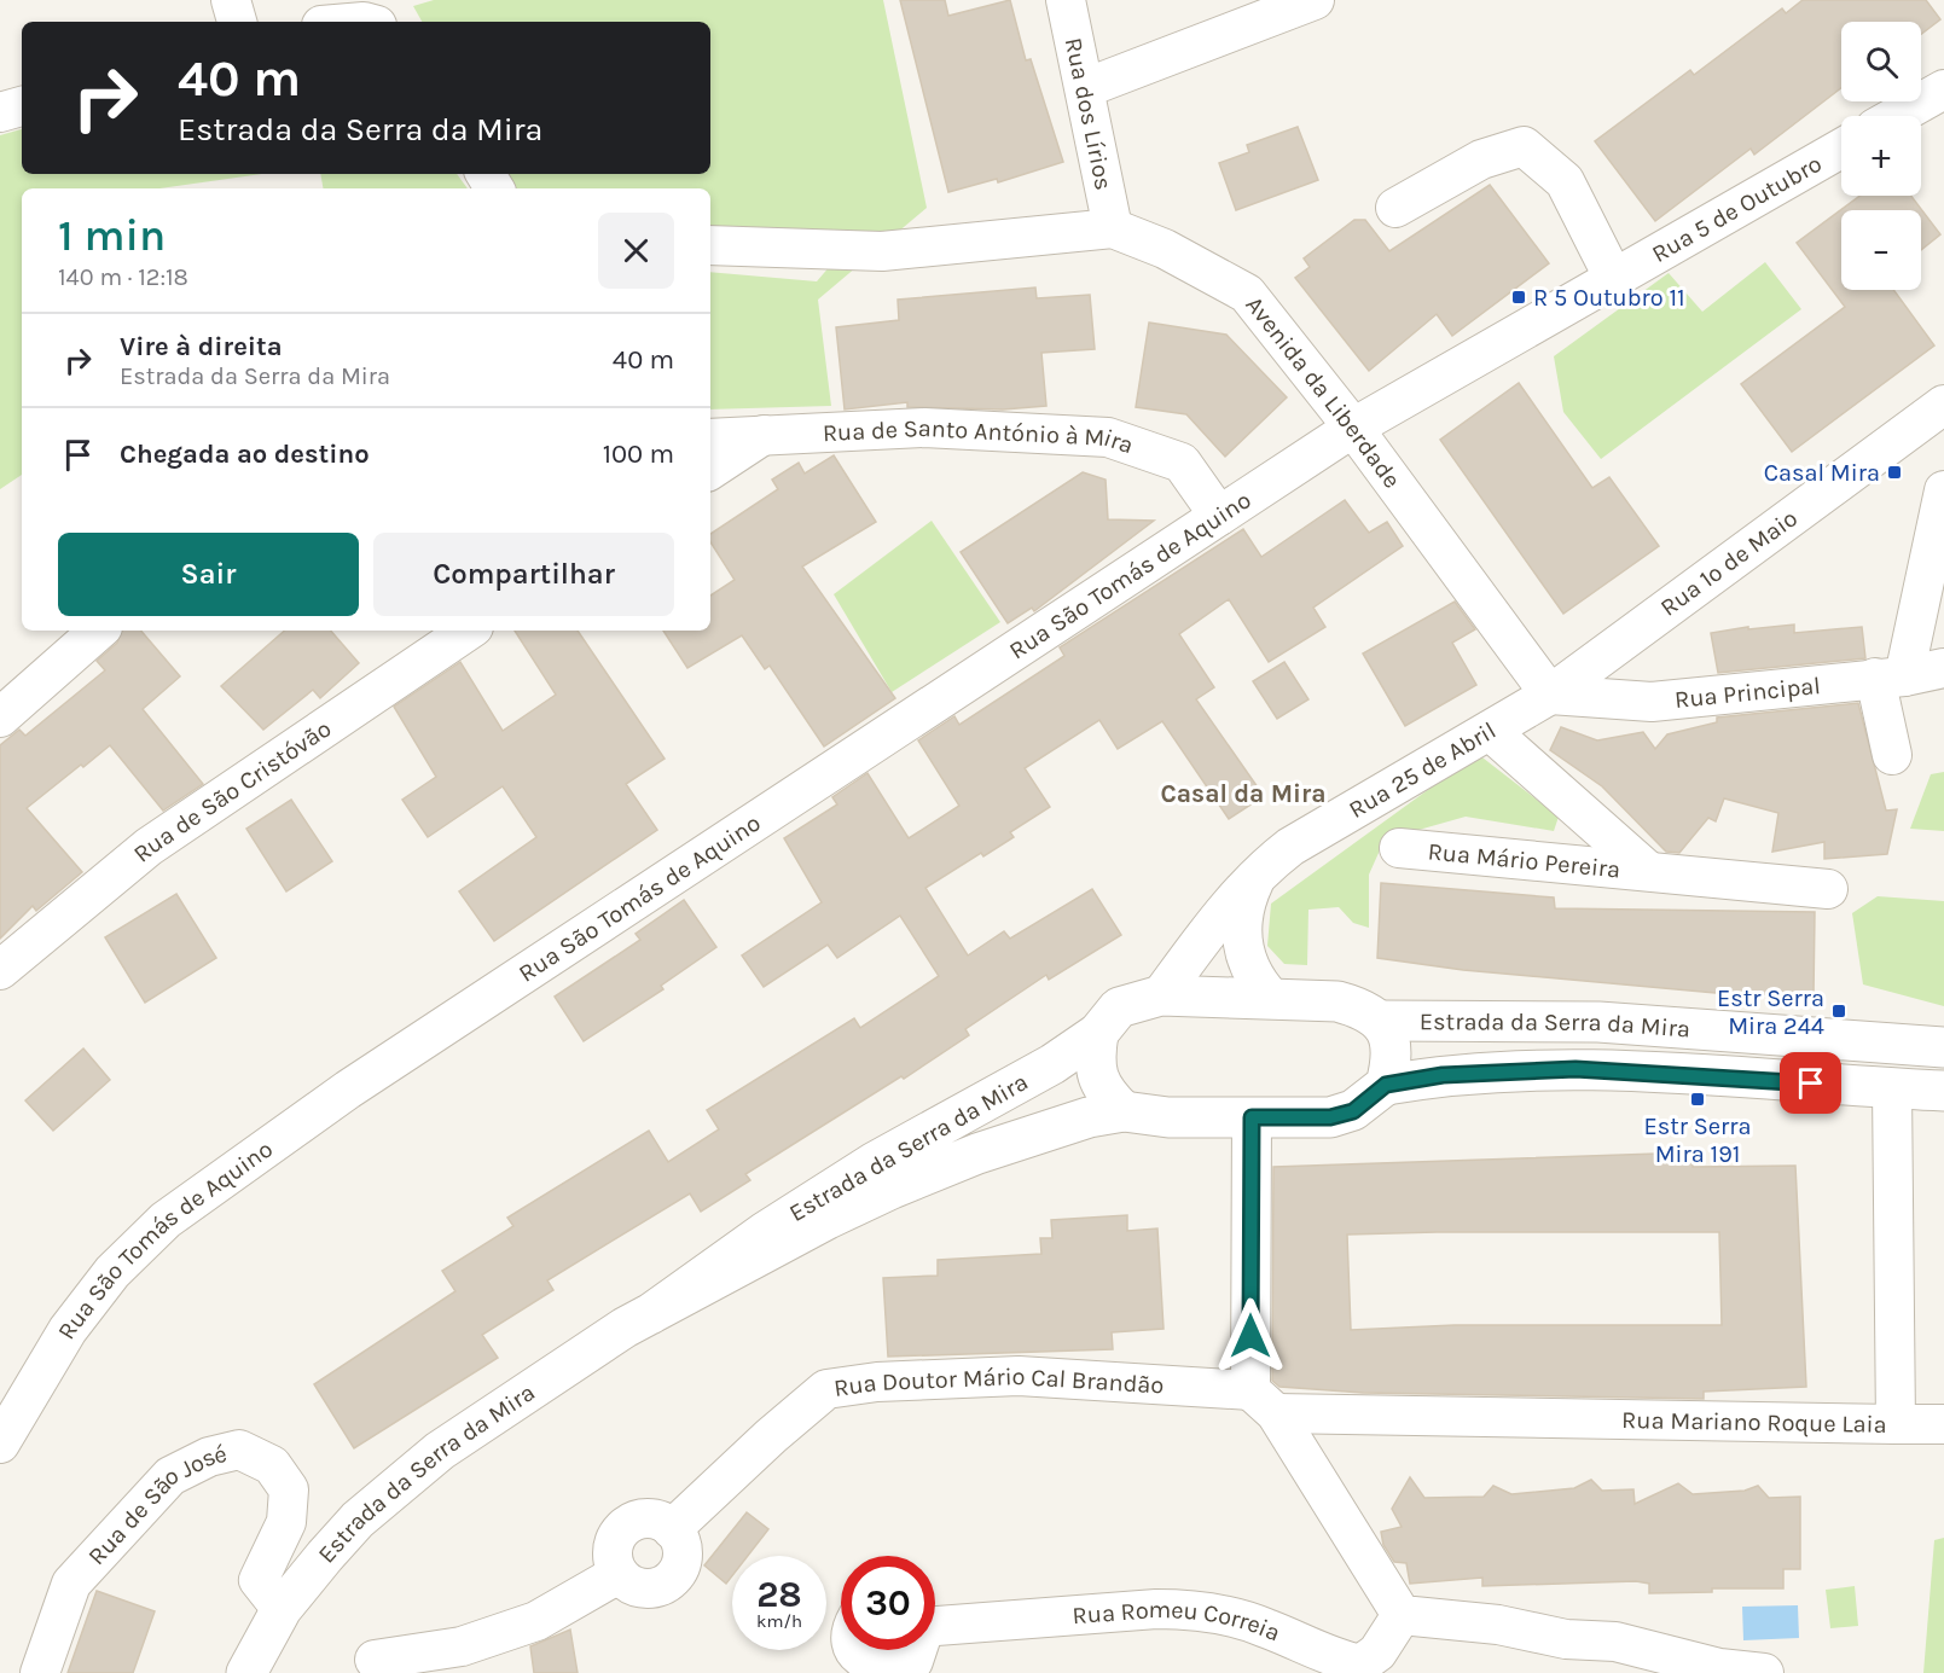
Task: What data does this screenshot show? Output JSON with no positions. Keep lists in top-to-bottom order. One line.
{"streets":{"street":["Rua dos Lírios","Rua 5 de Outubro","Avenida da Liberdade","Rua de Santo António à Mira","Rua 1º de Maio","Rua São Tomás de Aquino","Rua Principal","Rua 25 de Abril","Rua de São Cristóvão","Rua Mário Pereira","Estrada da Serra da Mira","Rua Doutor Mário Cal Brandão","Rua Mariano Roque Laia","Rua de São José","Rua Romeu Correia"]},"crossings":[["Rua dos Lírios","Avenida da Liberdade"],["Rua 5 de Outubro","Avenida da Liberdade"],["Rua 5 de Outubro","Rua São Tomás de Aquino"],["Avenida da Liberdade","Rua 1º de Maio"],["Avenida da Liberdade","Rua São Tomás de Aquino"],["Avenida da Liberdade","Rua Principal"],["Avenida da Liberdade","Rua 25 de Abril"],["Rua de Santo António à Mira","Rua São Tomás de Aquino"],["Rua 1º de Maio","Rua Principal"],["Rua 1º de Maio","Rua 25 de Abril"],["Rua Principal","Rua 25 de Abril"],["Rua 25 de Abril","Rua Mário Pereira"],["Rua 25 de Abril","Estrada da Serra da Mira"],["Estrada da Serra da Mira","Rua Mariano Roque Laia"],["Estrada da Serra da Mira","Rua de São José"],["Rua Doutor Mário Cal Brandão","Rua Mariano Roque Laia"]],"districts":["Casal da Mira"],"places":{"transit":["R 5 Outubro 11","Casal Mira","Estr Serra Mira 244","Estr Serra Mira 191"]},"page":{"map_buttons":["+","−"],"turn":["40 m","Estrada da Serra da Mira"],"heading":["1 min","140 m · 12:18"],"list":[{"name":"Vire à direita","note":"Estrada da Serra da Mira","value":"40 m"},{"name":"Chegada ao destino","value":"100 m"}],"buttons":["Sair","Compartilhar"],"speed":"28 km/h","limit":"30"}}
